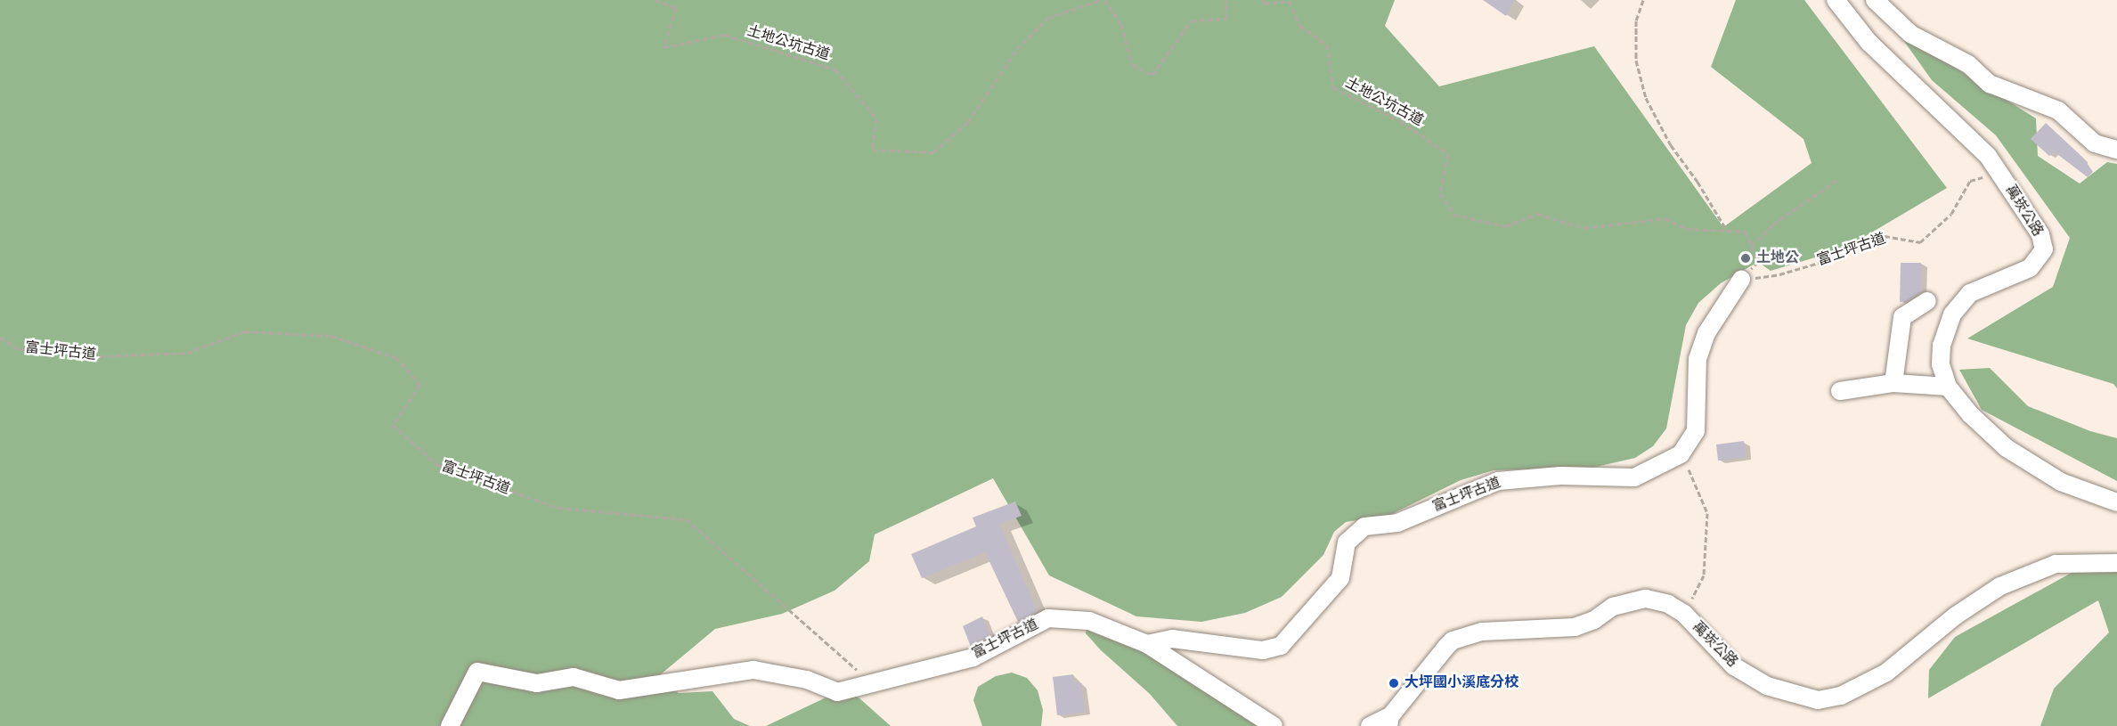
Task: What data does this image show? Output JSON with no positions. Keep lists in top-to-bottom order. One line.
{"streets":{"street":["萬崁公路","富士坪古道"],"path":["土地公坑古道"]},"crossings":[["萬崁公路","富士坪古道"]],"places":["土地公","大坪國小溪底分校"]}
